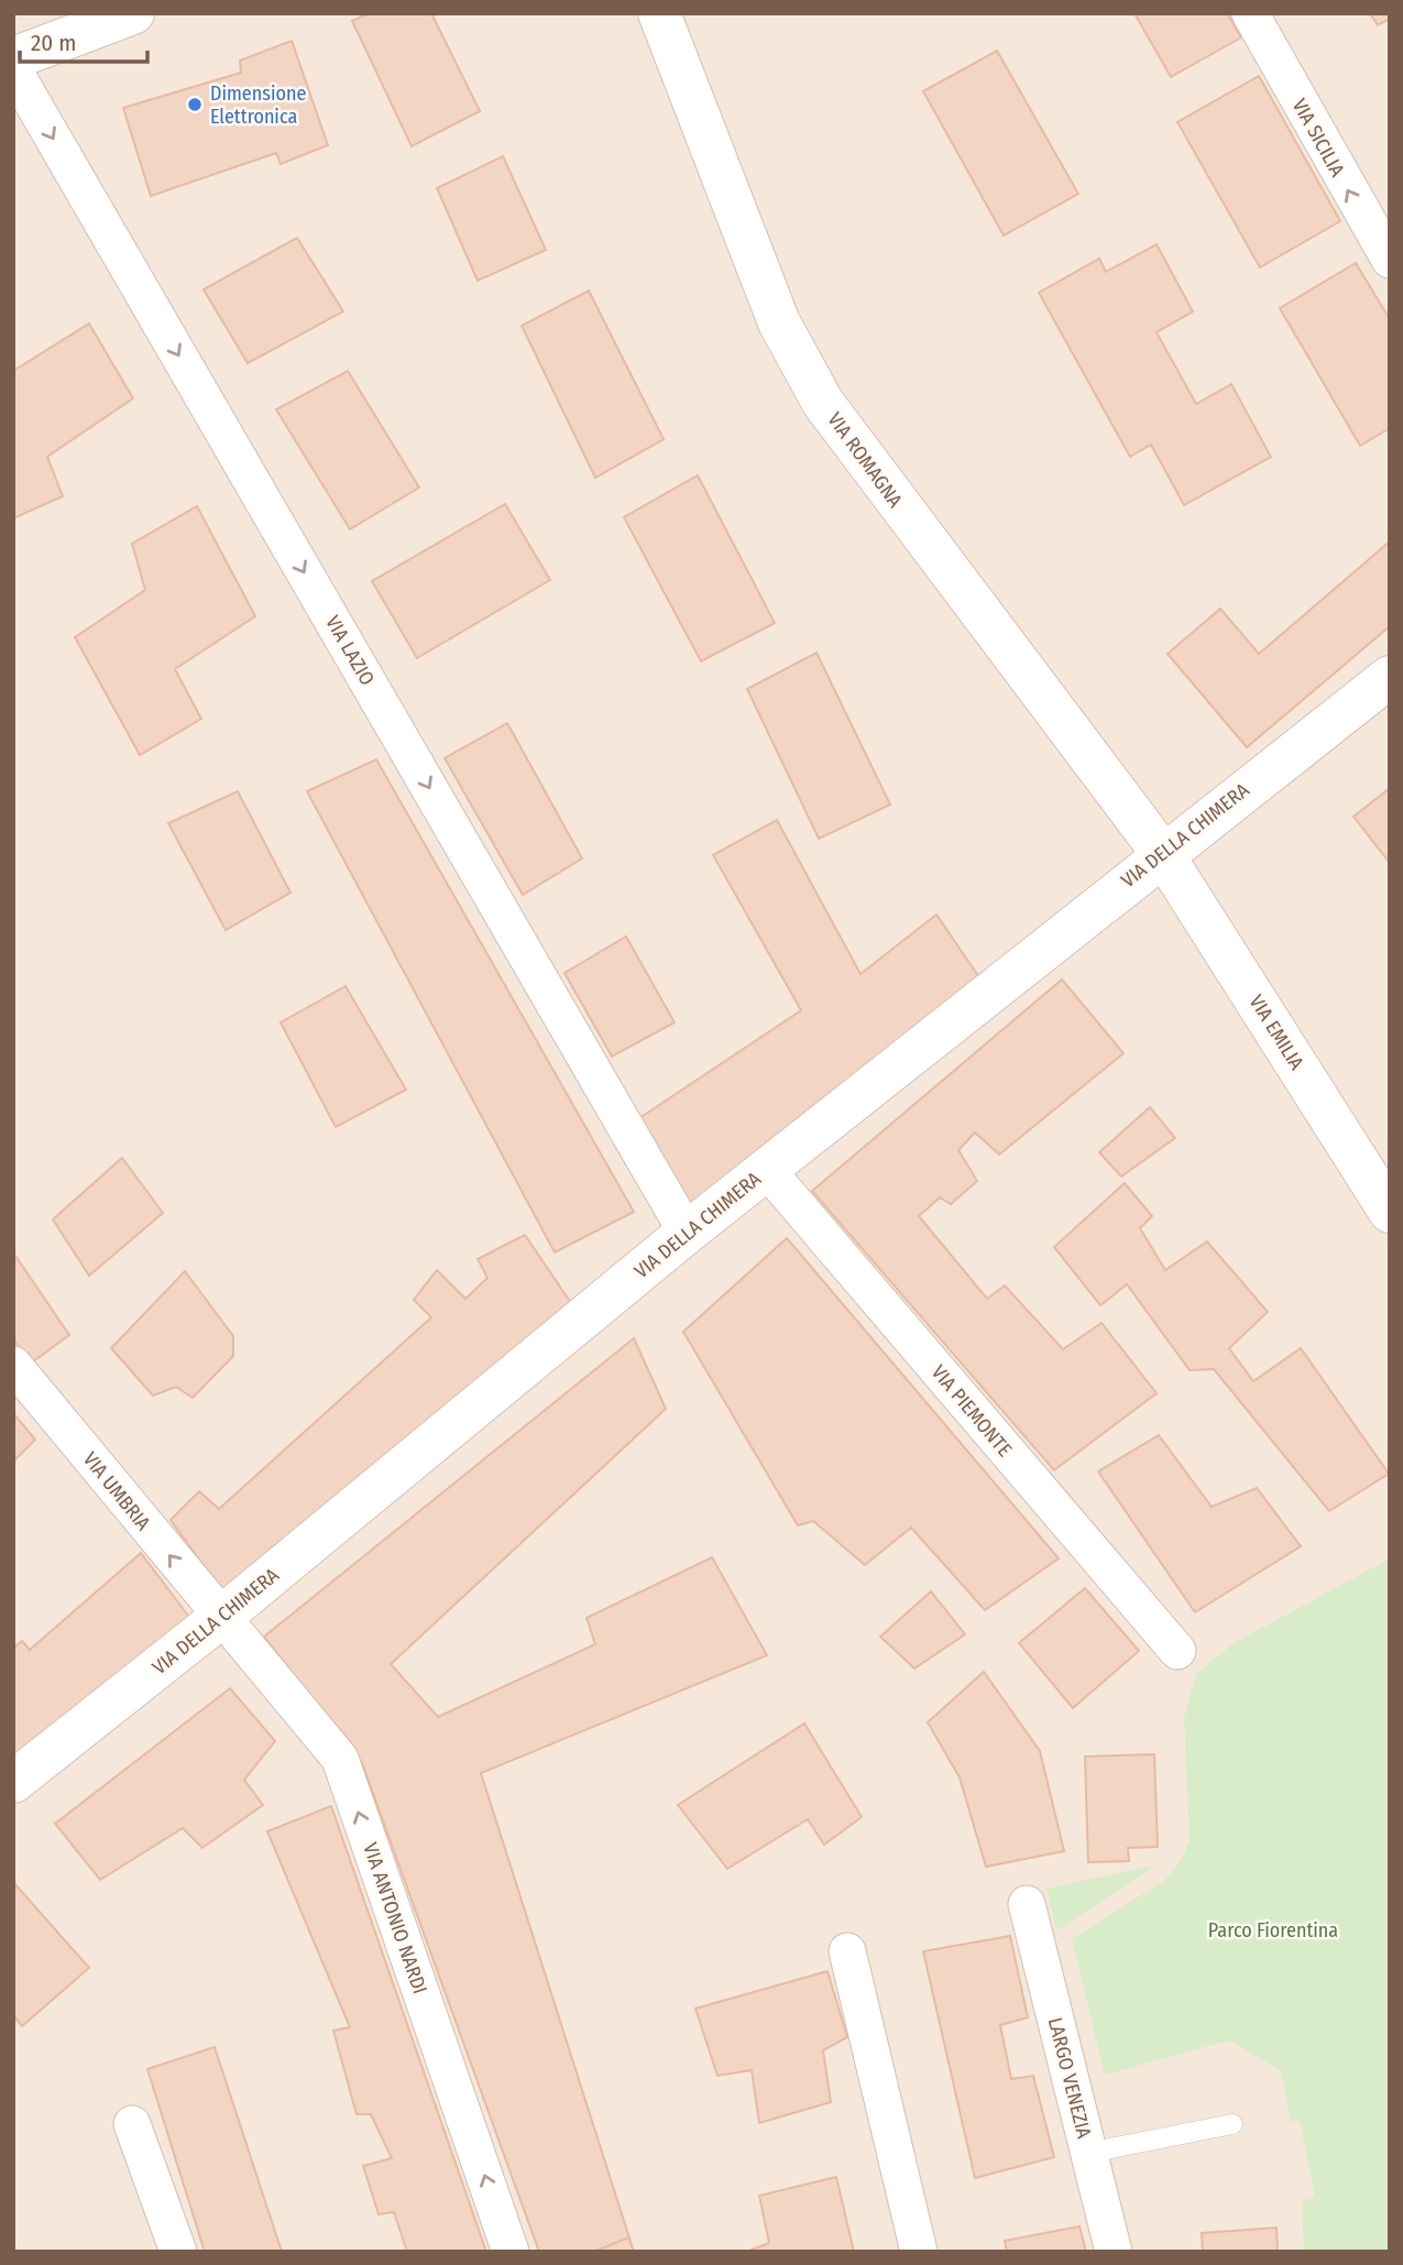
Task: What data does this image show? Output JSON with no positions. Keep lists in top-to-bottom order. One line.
{"streets":{"street":["VIA SICILIA","VIA ROMAGNA","VIA LAZIO","VIA DELLA CHIMERA","VIA EMILIA","VIA PIEMONTE","VIA UMBRIA","VIA ANTONIO NARDI","LARGO VENEZIA"]},"crossings":[["VIA ROMAGNA","VIA DELLA CHIMERA"],["VIA ROMAGNA","VIA EMILIA"],["VIA LAZIO","VIA DELLA CHIMERA"],["VIA DELLA CHIMERA","VIA EMILIA"],["VIA DELLA CHIMERA","VIA PIEMONTE"],["VIA DELLA CHIMERA","VIA UMBRIA"],["VIA DELLA CHIMERA","VIA ANTONIO NARDI"],["VIA UMBRIA","VIA ANTONIO NARDI"]],"one_way":["VIA SICILIA","VIA LAZIO","VIA UMBRIA","VIA ANTONIO NARDI"],"parks":["Parco Fiorentina"],"places":["Dimensione Elettronica"],"scale_bar":"20 m"}
